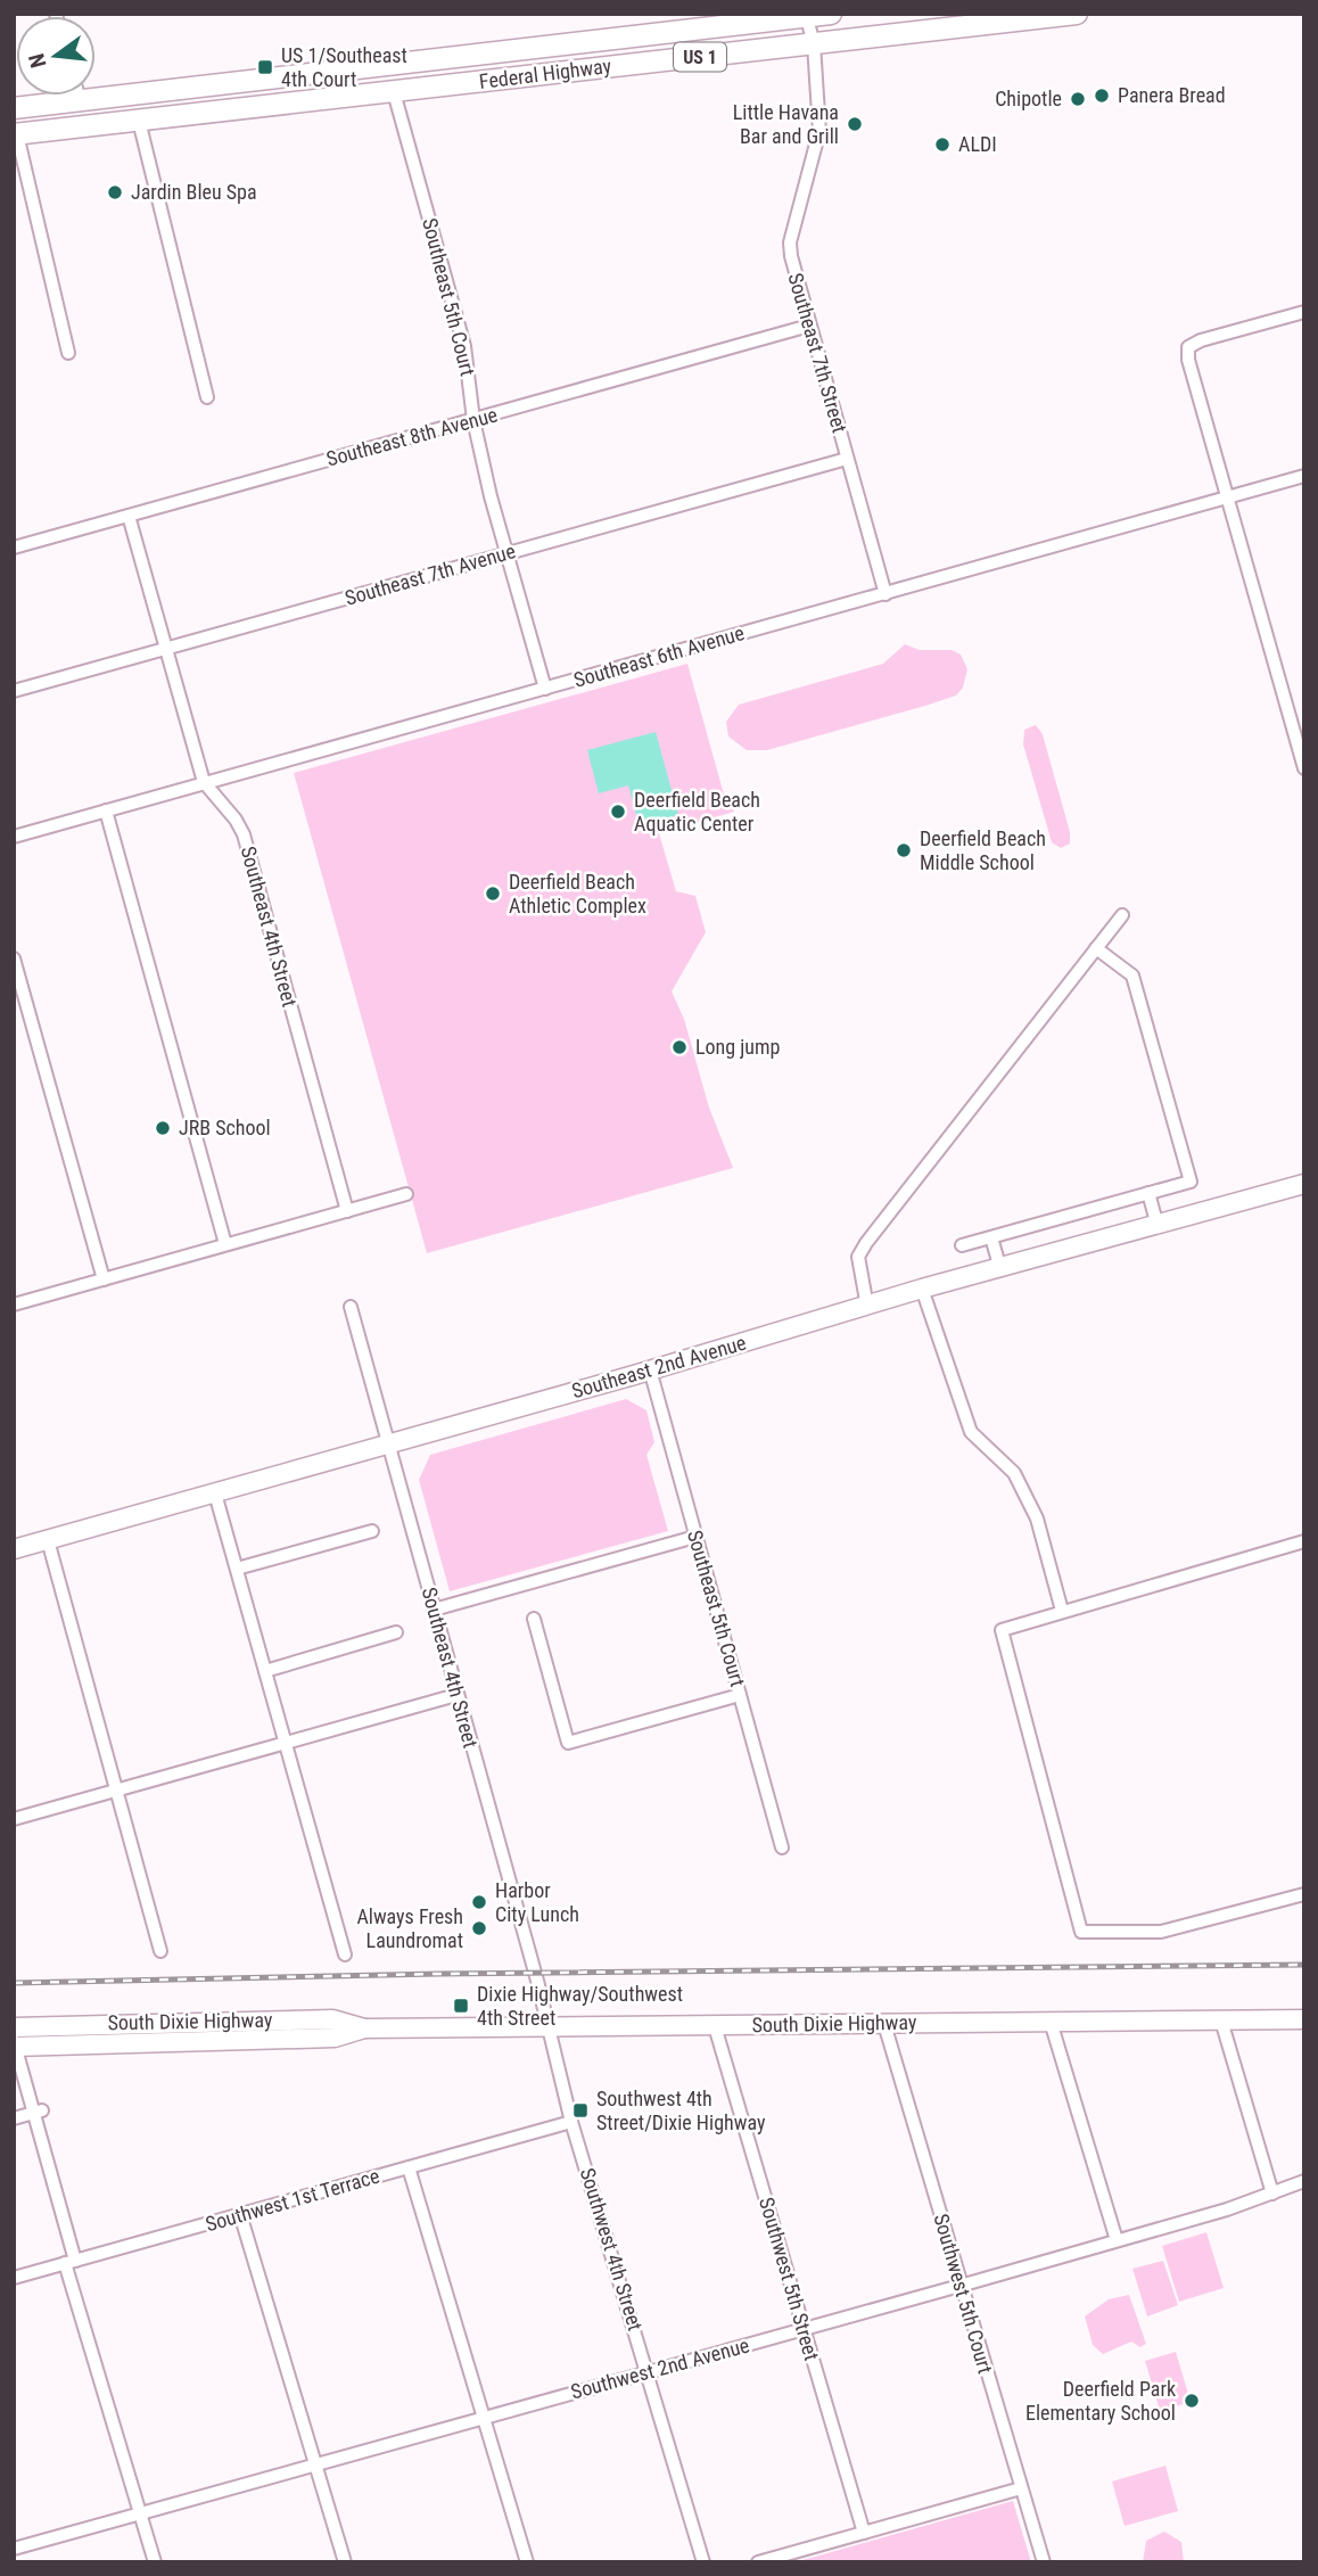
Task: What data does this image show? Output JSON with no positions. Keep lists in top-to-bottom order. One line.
{"streets":{"main road":["US 1","Federal Highway","Southeast 2nd Avenue","South Dixie Highway"],"street":["Southeast 5th Court","Southeast 7th Street","Southeast 8th Avenue","Southeast 7th Avenue","Southeast 6th Avenue","Southeast 4th Street","Southwest 1st Terrace","Southwest 4th Street","Southwest 5th Street","Southwest 5th Court","Southwest 2nd Avenue"]},"crossings":[["Federal Highway","Southeast 5th Court"],["Federal Highway","Southeast 7th Street"],["Southeast 5th Court","Southeast 8th Avenue"],["Southeast 5th Court","Southeast 7th Avenue"],["Southeast 5th Court","Southeast 6th Avenue"],["Southeast 5th Court","Southeast 2nd Avenue"],["Southeast 7th Street","Southeast 8th Avenue"],["Southeast 7th Street","Southeast 7th Avenue"],["Southeast 7th Street","Southeast 6th Avenue"],["Southeast 8th Avenue","Southeast 4th Street"],["Southeast 7th Avenue","Southeast 4th Street"],["Southeast 6th Avenue","Southeast 4th Street"],["Southeast 4th Street","Southeast 2nd Avenue"],["Southeast 4th Street","South Dixie Highway"],["Southeast 4th Street","Southwest 4th Street"],["South Dixie Highway","Southwest 4th Street"],["South Dixie Highway","Southwest 5th Street"],["South Dixie Highway","Southwest 5th Court"],["Southwest 1st Terrace","Southwest 4th Street"],["Southwest 4th Street","Southwest 2nd Avenue"],["Southwest 5th Street","Southwest 2nd Avenue"],["Southwest 5th Court","Southwest 2nd Avenue"]],"places":{"transit":["US 1/Southeast 4th Court","Dixie Highway/Southwest 4th Street","Southwest 4th Street/Dixie Highway"],"other":["Panera Bread","Chipotle","Little Havana Bar and Grill","ALDI","Jardin Bleu Spa","Deerfield Beach Aquatic Center","Deerfield Beach Middle School","Deerfield Beach Athletic Complex","Long jump","JRB School","Harbor City Lunch","Always Fresh Laundromat","Deerfield Park Elementary School"]},"north":"left"}
